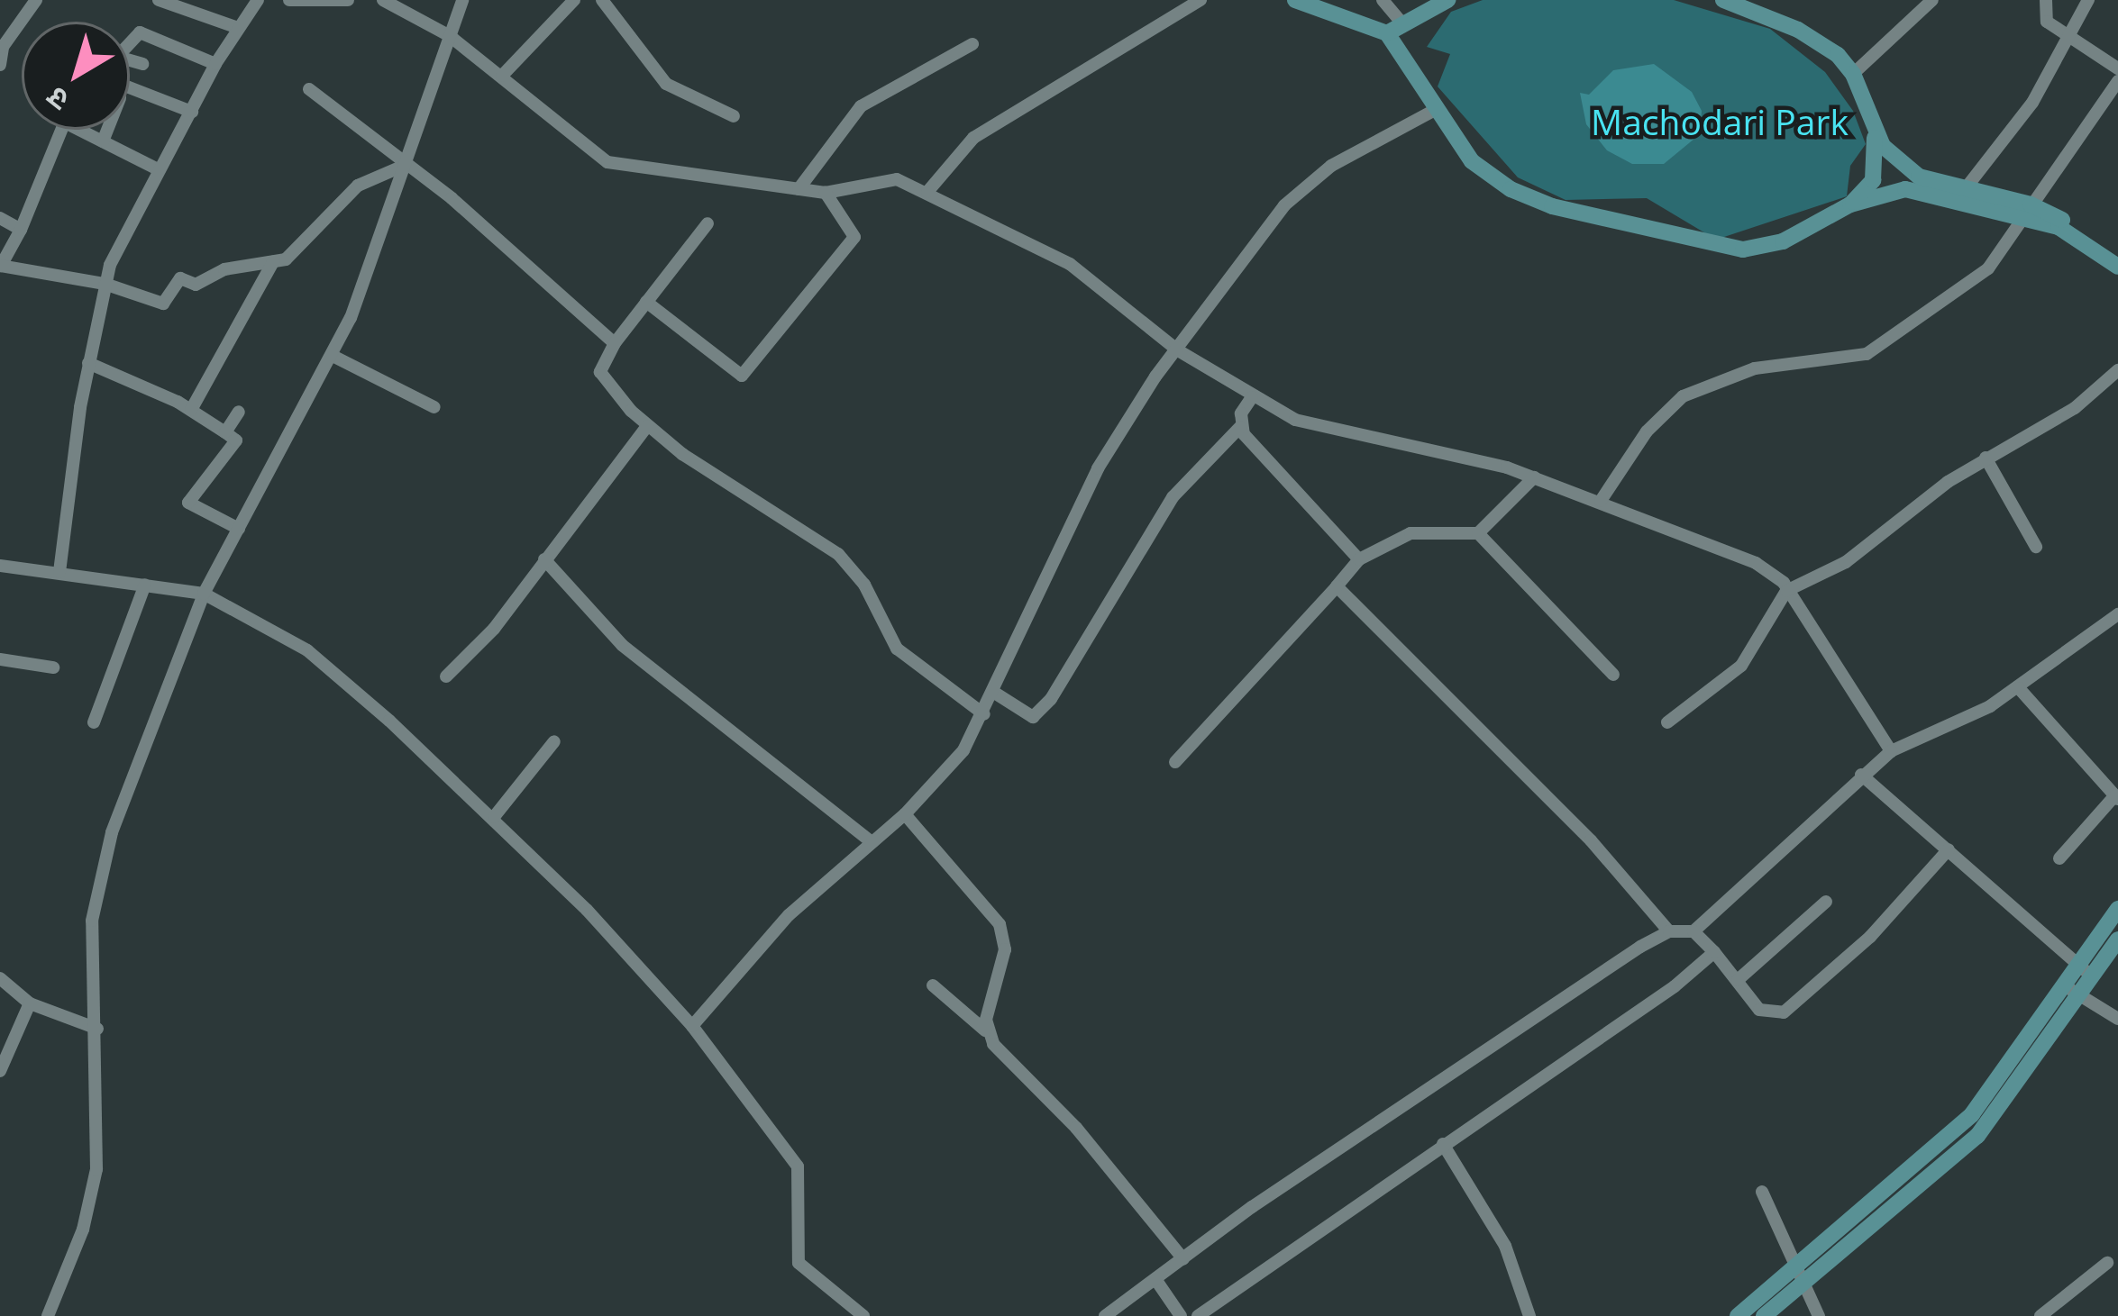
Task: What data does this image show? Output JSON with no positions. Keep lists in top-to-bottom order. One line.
{"parks":["Machodari Park"],"north":"bottom left"}
